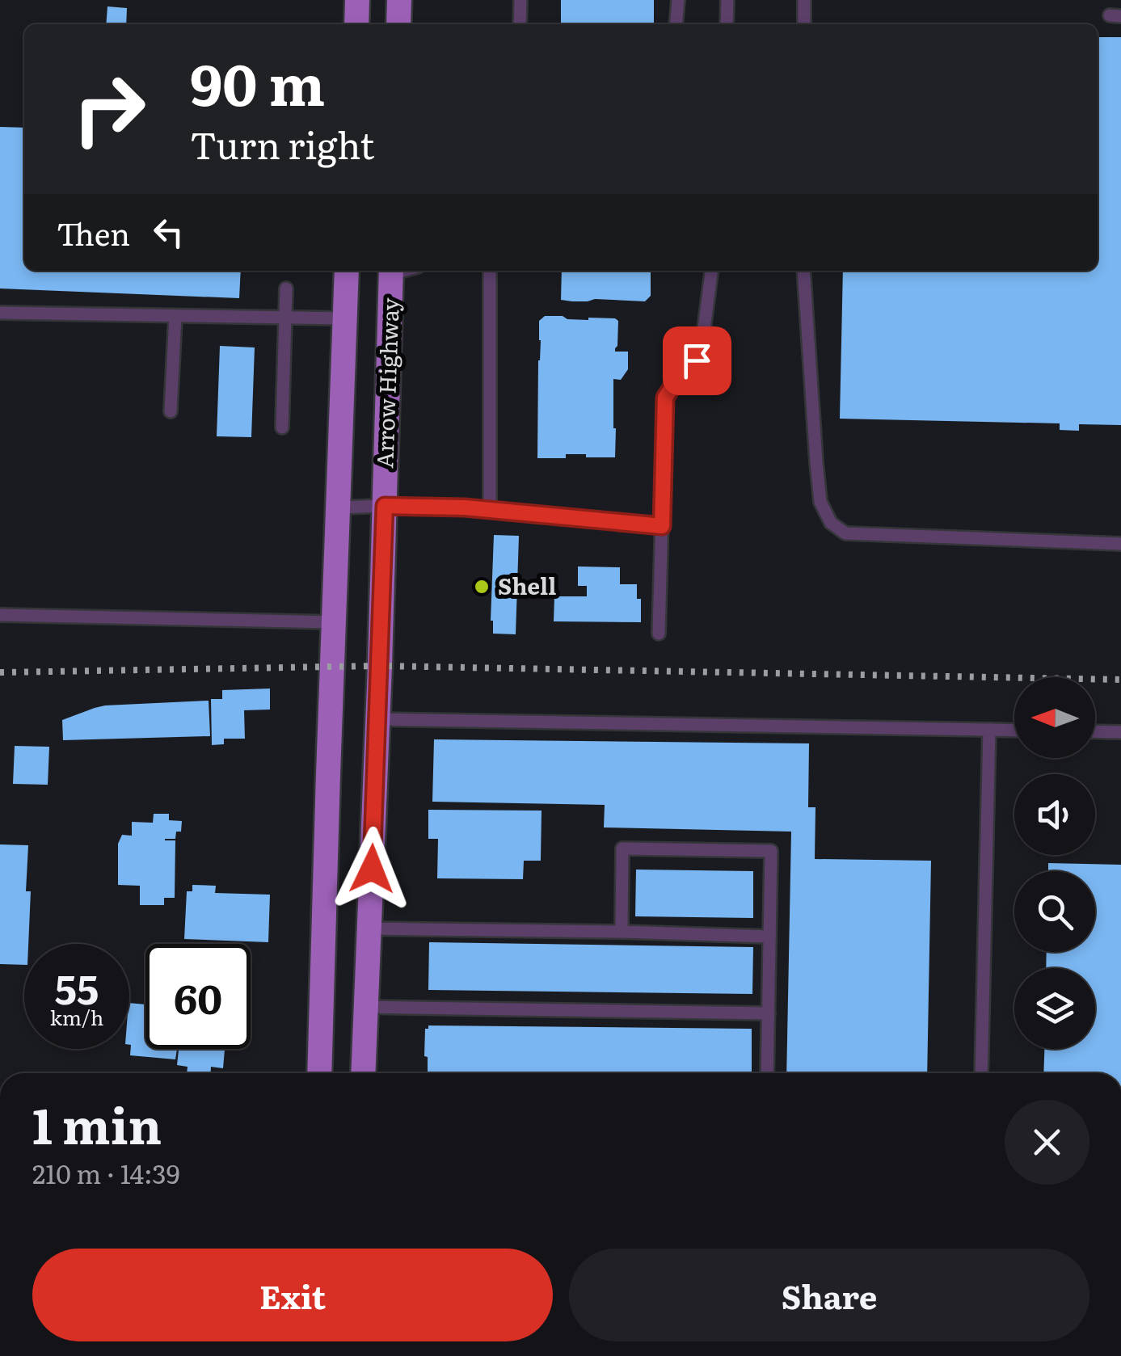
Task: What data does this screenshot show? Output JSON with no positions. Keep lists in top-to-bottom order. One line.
{"streets":{"main road":["Arrow Highway"]},"places":["Shell"],"north":"left","page":{"turn":["90 m","Turn right"],"then":"Then","speed":"55 km/h","limit":"60","heading":["1 min","210 m · 14:39"],"buttons":["Exit","Share"]}}
